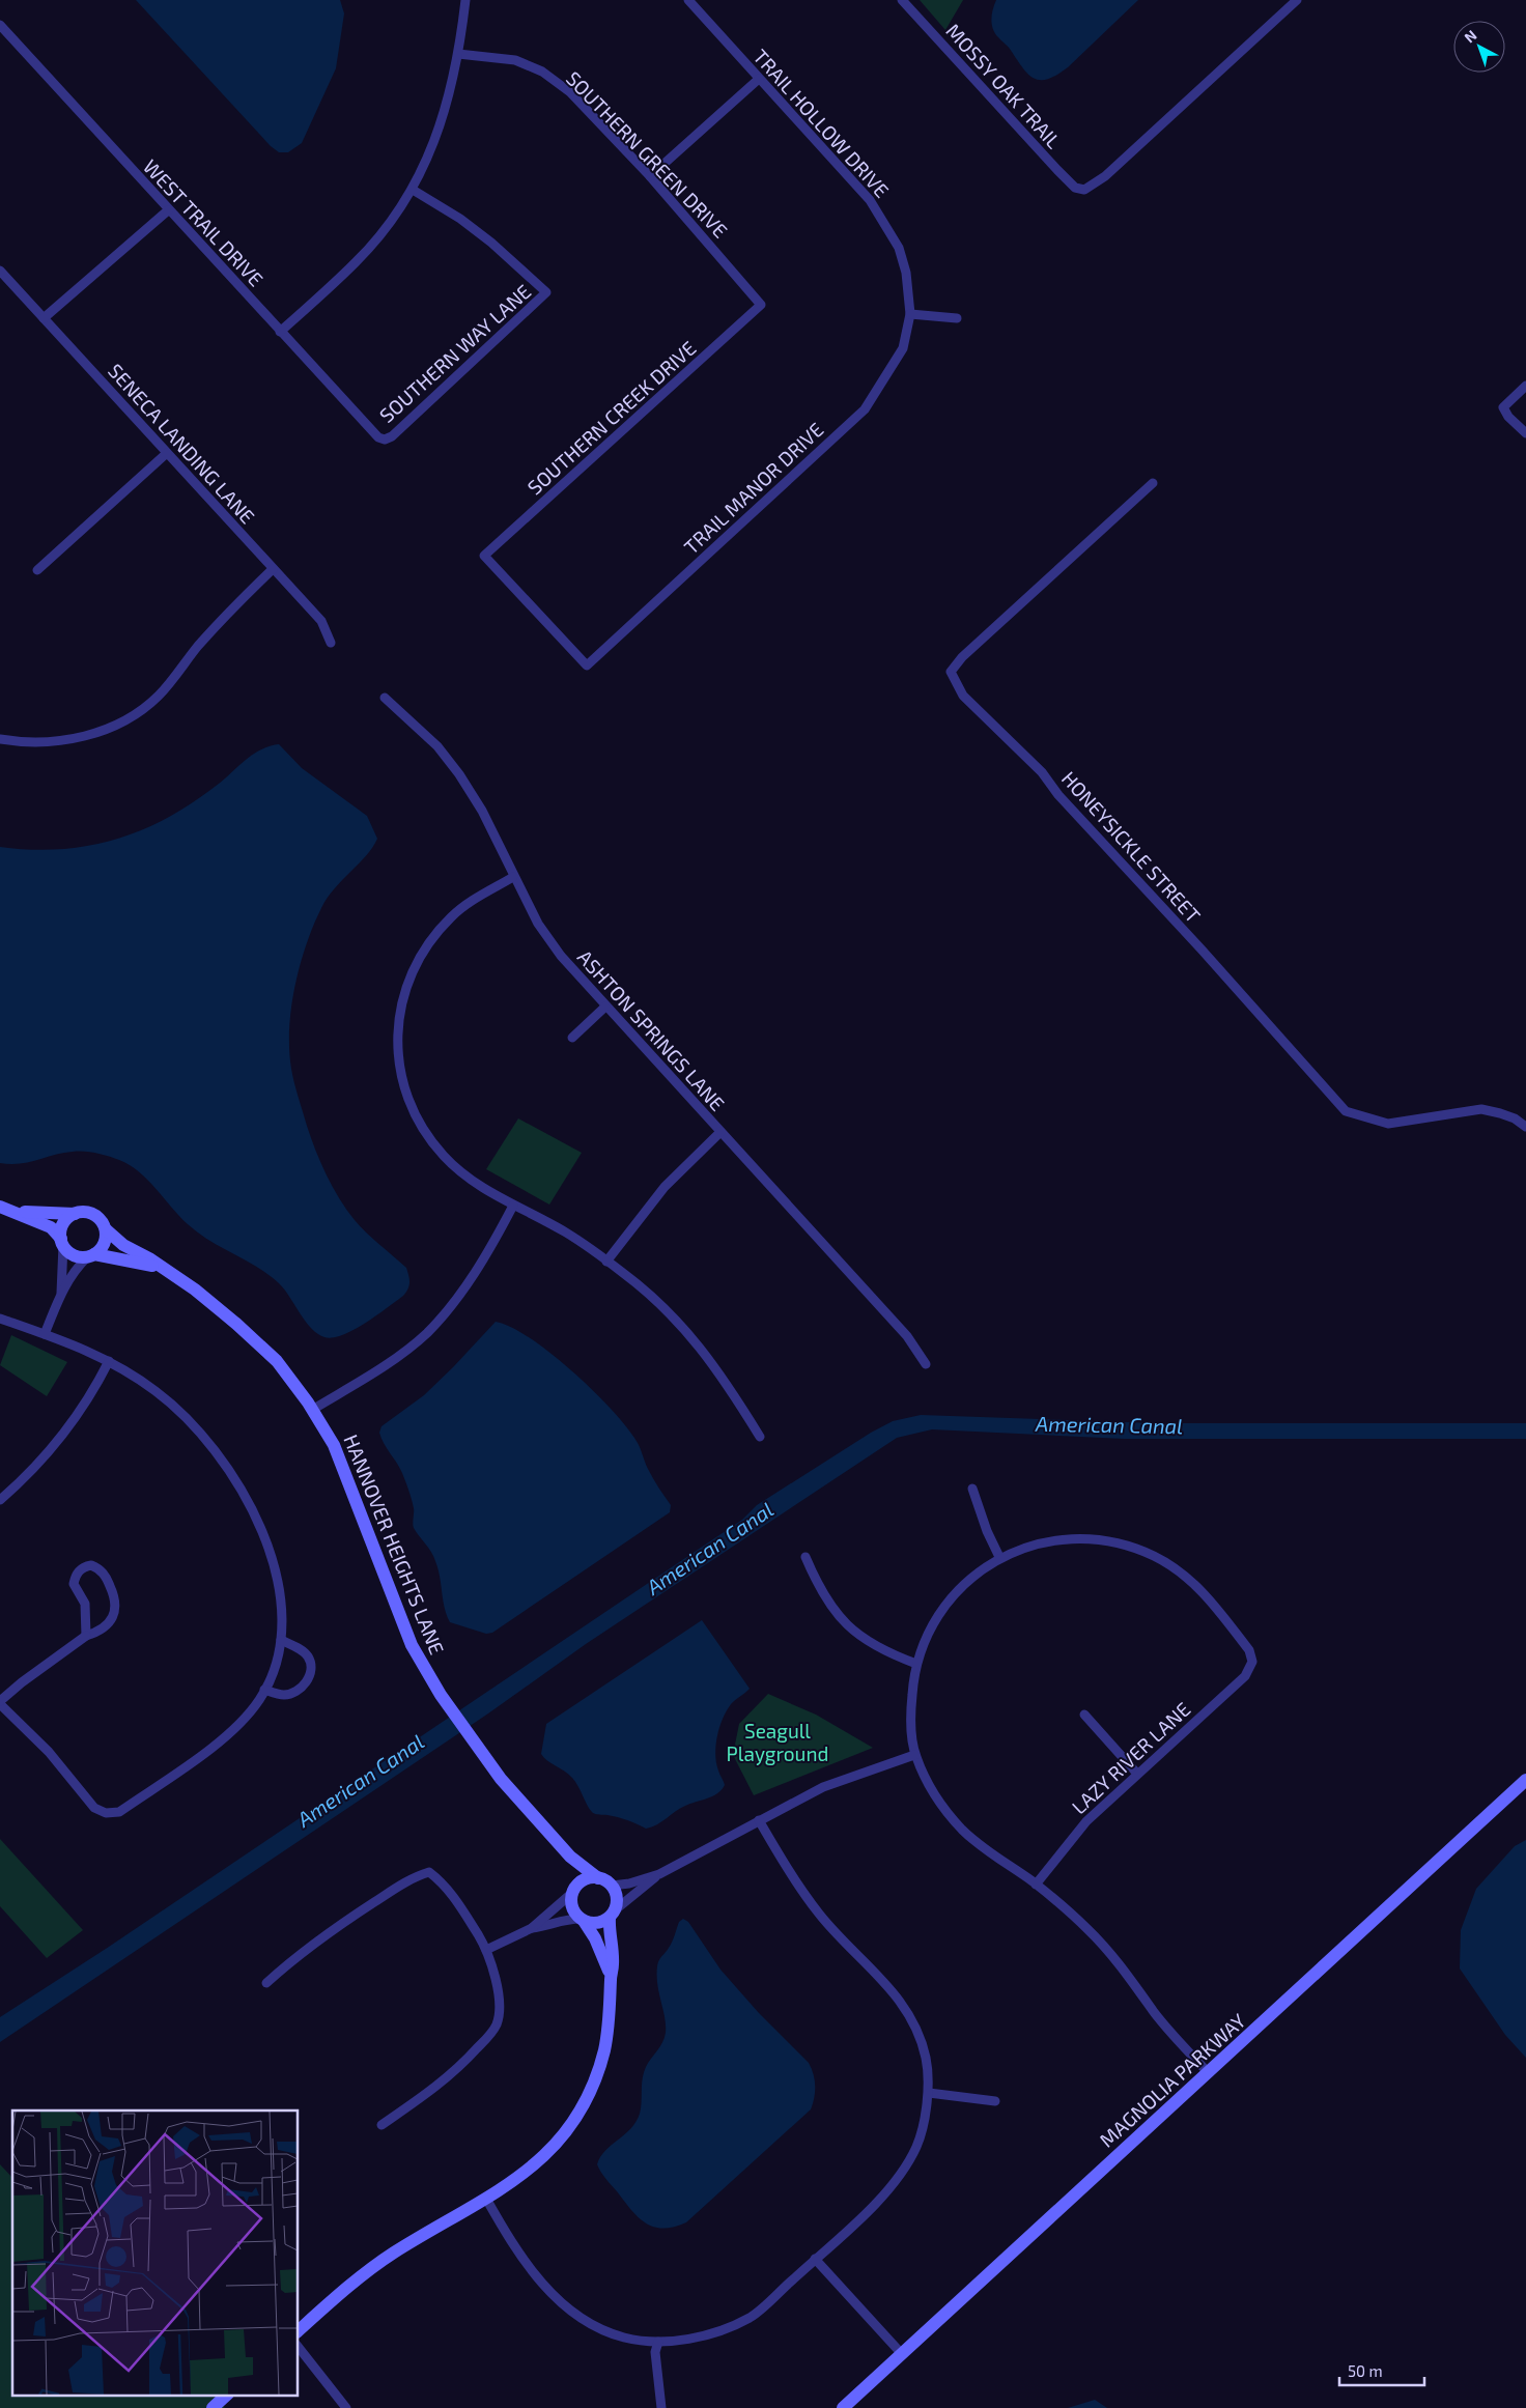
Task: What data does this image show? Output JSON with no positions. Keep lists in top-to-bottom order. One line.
{"streets":{"street":["MOSSY OAK TRAIL","TRAIL HOLLOW DRIVE","SOUTHERN GREEN DRIVE","WEST TRAIL DRIVE","SOUTHERN WAY LANE","SOUTHERN CREEK DRIVE","SENECA LANDING LANE","TRAIL MANOR DRIVE","HONEYSICKLE STREET","ASHTON SPRINGS LANE","HANNOVER HEIGHTS LANE","LAZY RIVER LANE","MAGNOLIA PARKWAY"]},"crossings":[["TRAIL HOLLOW DRIVE","TRAIL MANOR DRIVE"],["SOUTHERN GREEN DRIVE","SOUTHERN CREEK DRIVE"],["WEST TRAIL DRIVE","SOUTHERN WAY LANE"],["SOUTHERN CREEK DRIVE","TRAIL MANOR DRIVE"]],"water":["American Canal"],"parks":["Seagull Playground"],"scale_bar":"50 m","north":"top left"}
